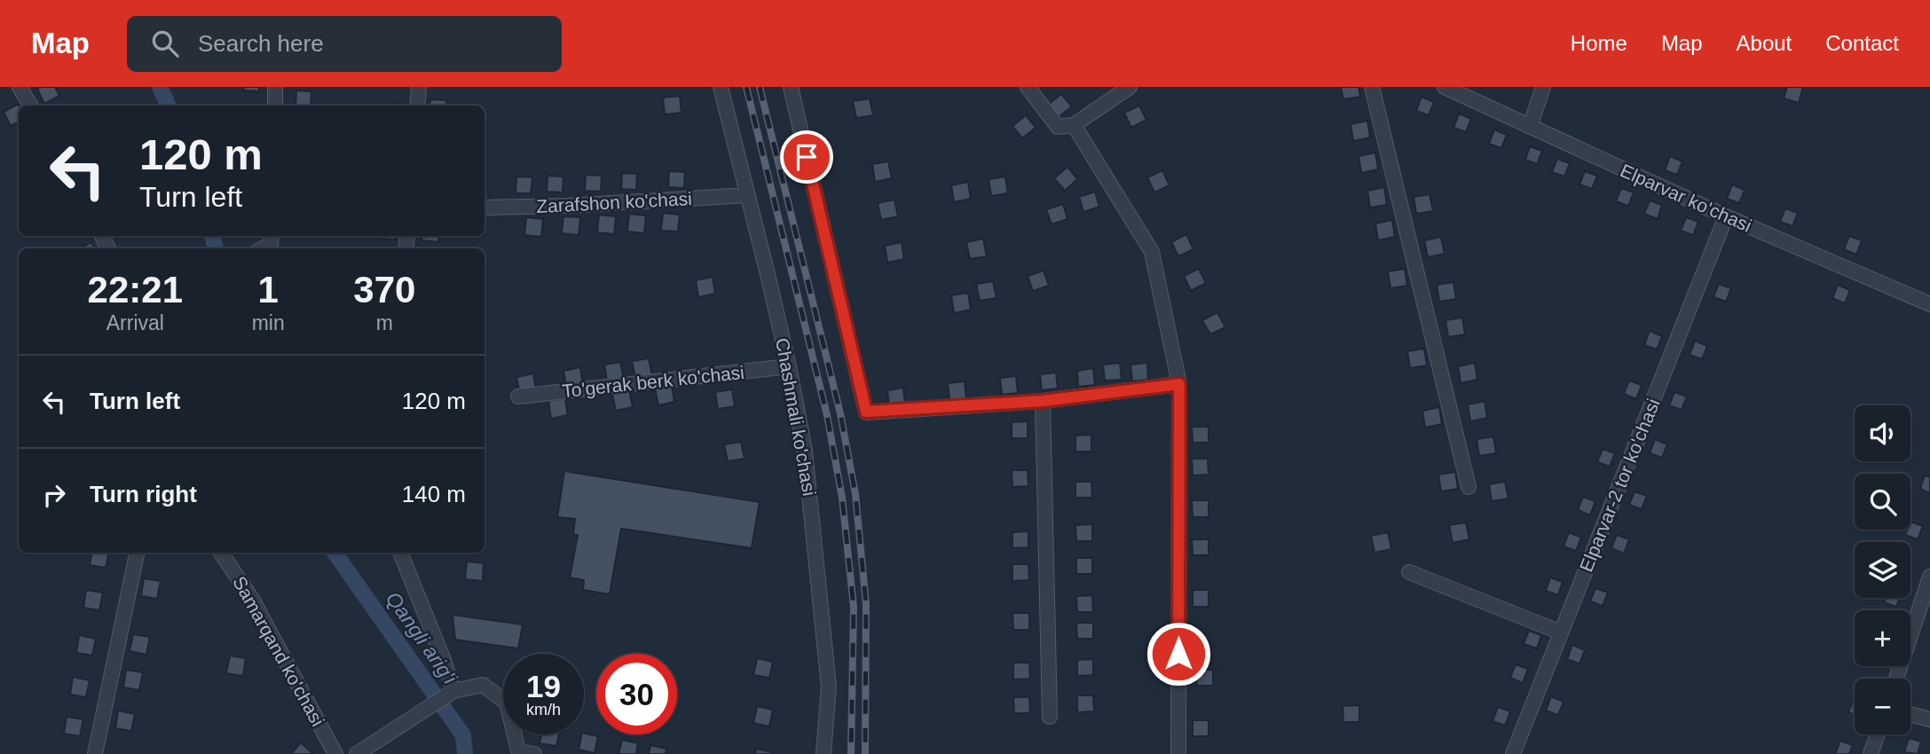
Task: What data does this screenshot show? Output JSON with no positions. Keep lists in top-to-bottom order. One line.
{"streets":{"street":["Elparvar ko'chasi","Zarafshon ko'chasi","To'gerak berk ko'chasi","Chashmali ko'chasi","Elparvar-2 tor ko'chasi","Samarqand ko'chasi"]},"crossings":[["Elparvar ko'chasi","Elparvar-2 tor ko'chasi"],["Zarafshon ko'chasi","Chashmali ko'chasi"],["To'gerak berk ko'chasi","Chashmali ko'chasi"]],"water":["Qangli arig'i"],"page":{"header":"Map","search":"Search here","nav":["Home","Map","About","Contact"],"turn":["120 m","Turn left"],"eta":["22:21","Arrival","1","min","370","m"],"list":[{"name":"Turn left","value":"120 m"},{"name":"Turn right","value":"140 m"}],"map_buttons":["+","−"],"speed":"19 km/h","limit":"30"}}
